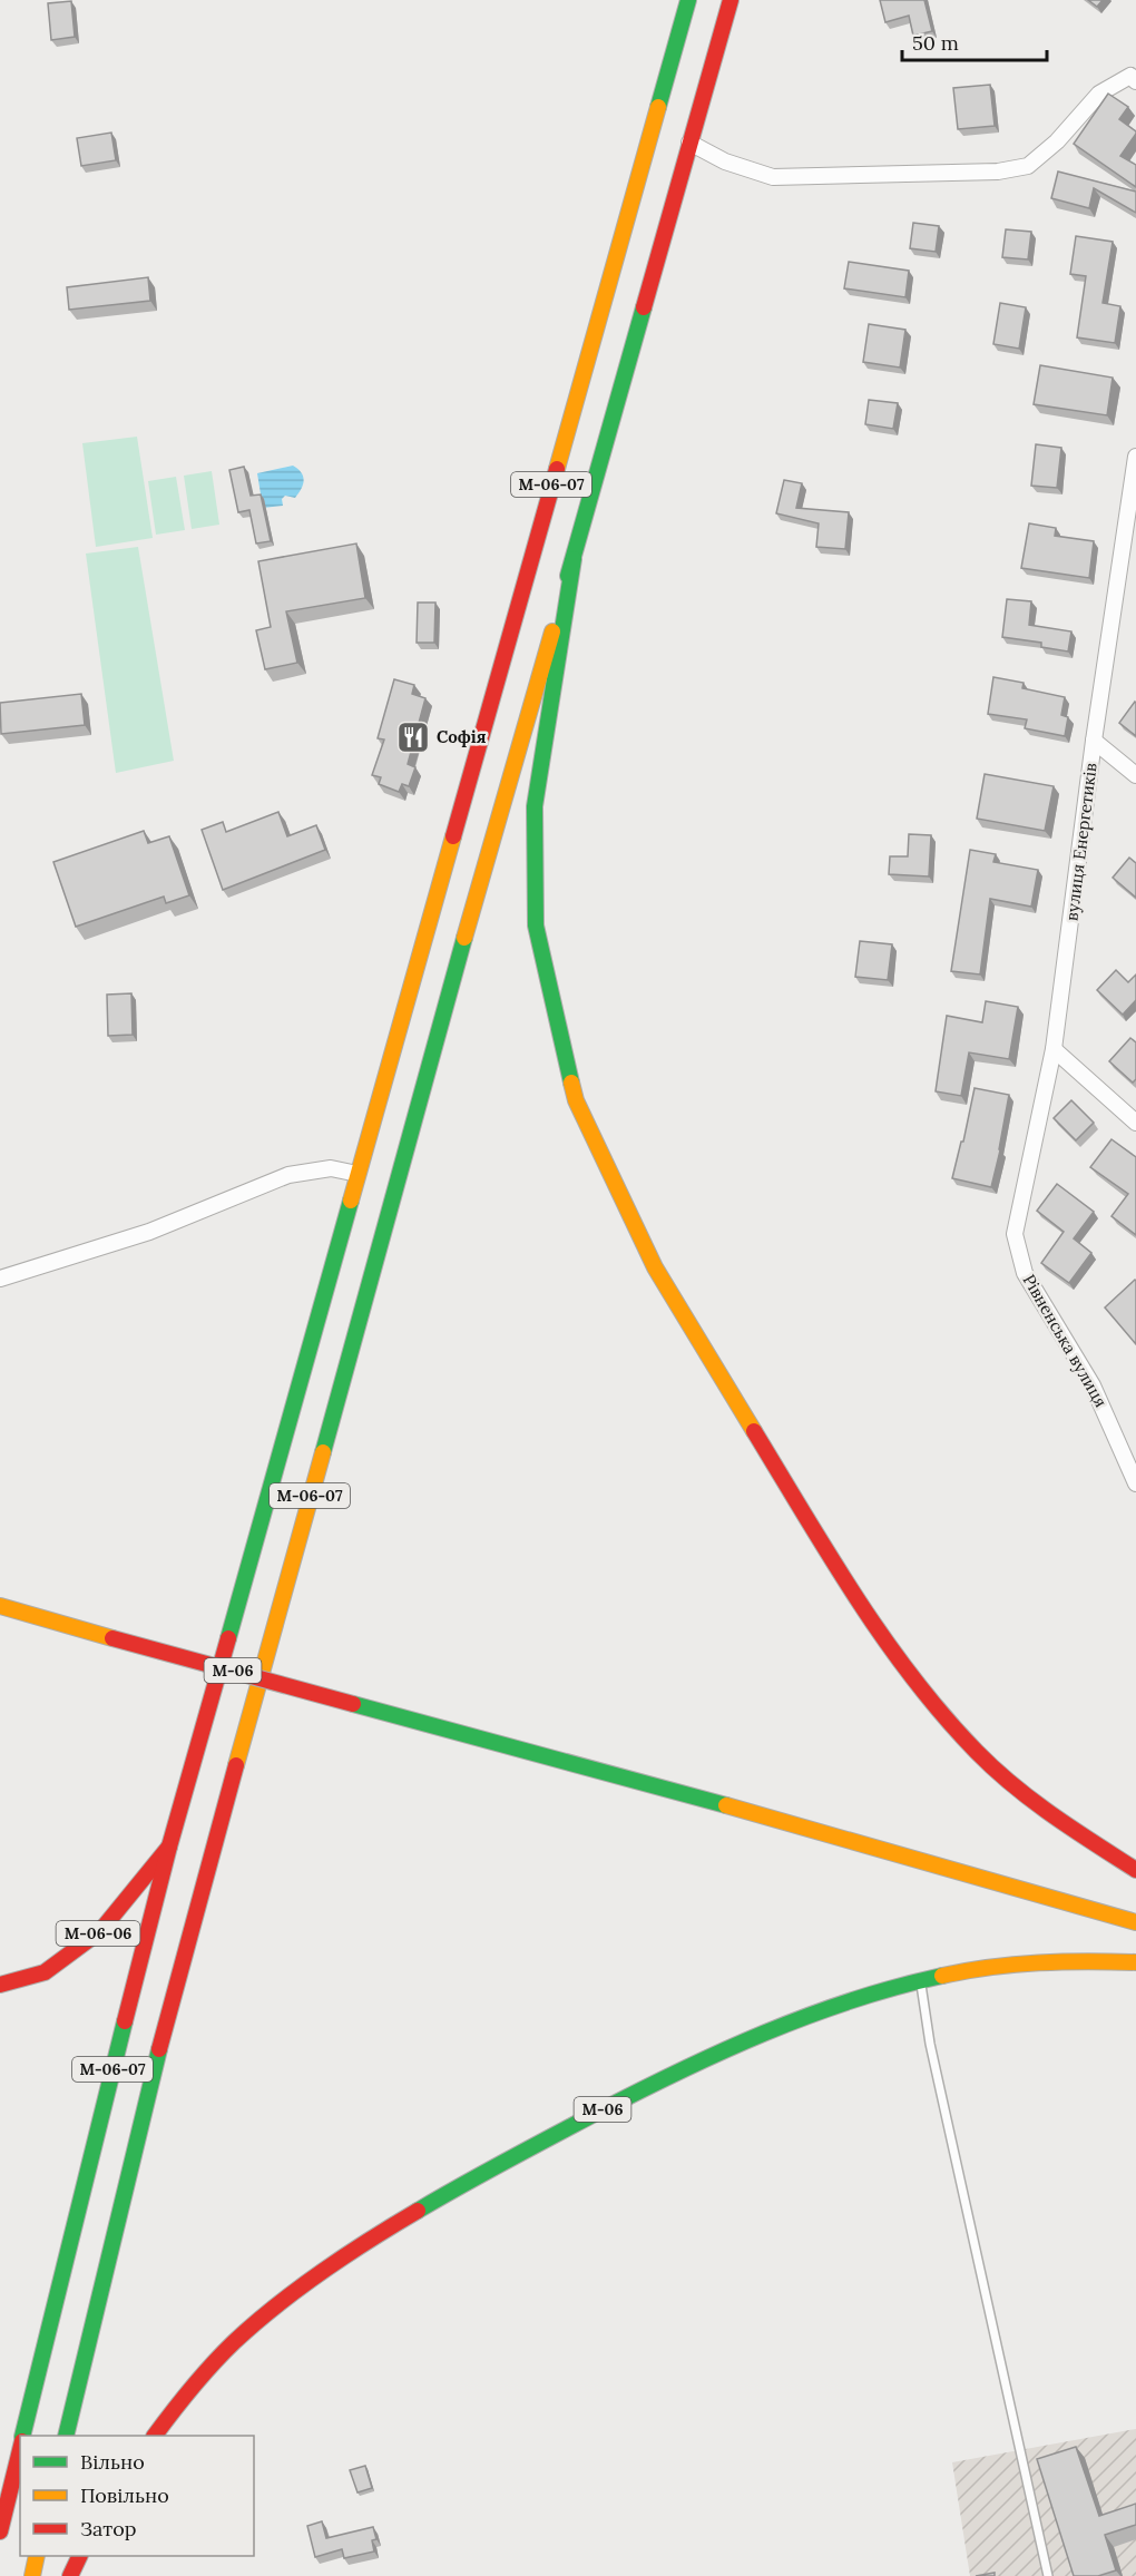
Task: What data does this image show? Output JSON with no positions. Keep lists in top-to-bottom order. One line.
{"streets":{"main road":["М-06-07","М-06","М-06-06"],"street":["вулиця Енергетиків","Рівненська вулиця"]},"crossings":[["М-06-07","М-06-06"],["вулиця Енергетиків","Рівненська вулиця"]],"places":{"restaurant":["Софія"]},"legend":["Вільно","Повільно","Затор"],"scale_bar":"50 m"}
